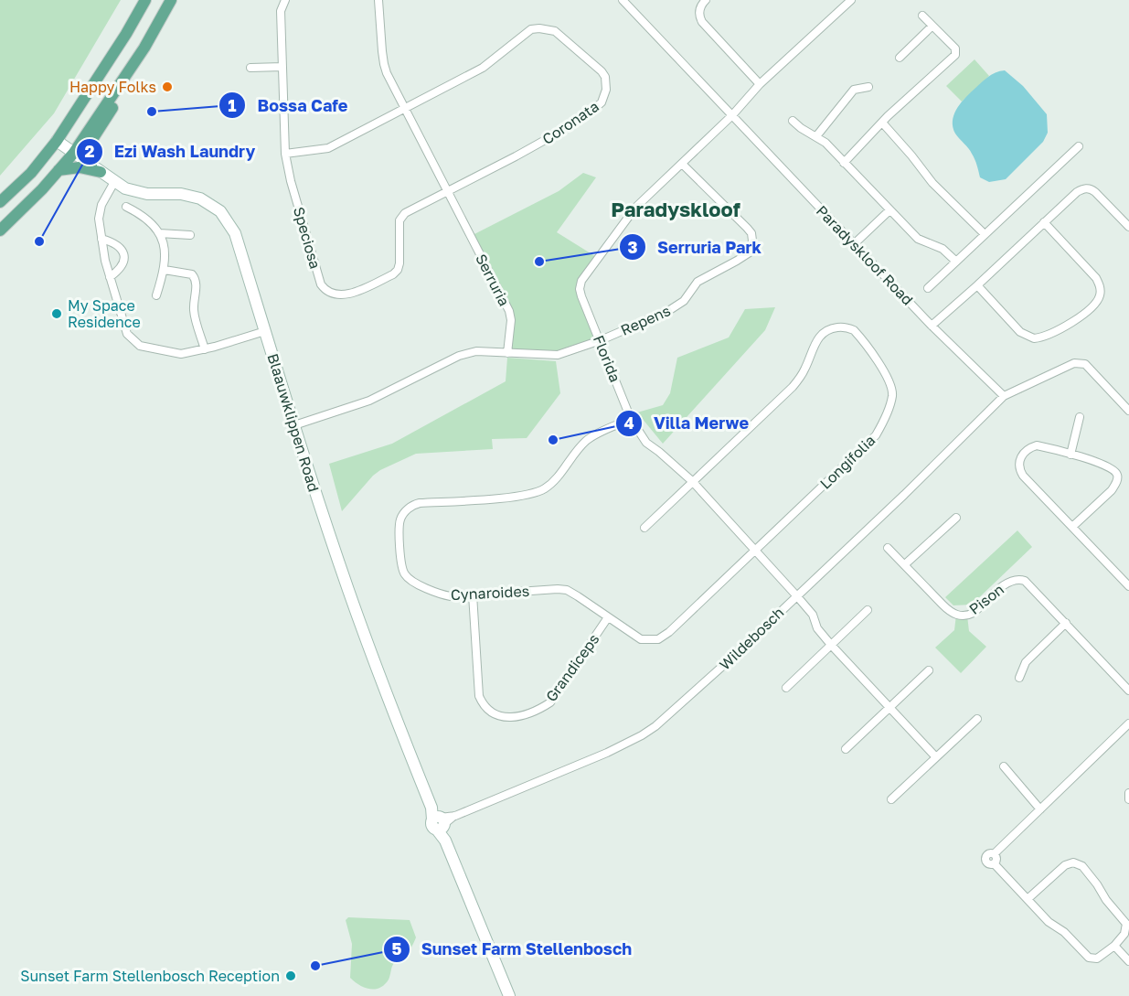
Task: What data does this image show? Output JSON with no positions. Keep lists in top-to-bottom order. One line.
{"streets":{"street":["Coronata","Speciosa","Paradyskloof Road","Serruria","Repens","Florida","Blaauwklippen Road","Longifolia","Cynaroides","Pison","Wildebosch","Grandiceps"]},"crossings":[["Coronata","Speciosa"],["Coronata","Serruria"],["Speciosa","Serruria"],["Paradyskloof Road","Florida"],["Paradyskloof Road","Wildebosch"],["Serruria","Repens"],["Repens","Florida"],["Florida","Longifolia"],["Florida","Cynaroides"],["Florida","Wildebosch"],["Blaauwklippen Road","Wildebosch"],["Longifolia","Cynaroides"],["Cynaroides","Grandiceps"]],"districts":["Paradyskloof"],"places":["Happy Folks","Bossa Cafe","Ezi Wash Laundry","Serruria Park","My Space Residence","Villa Merwe","Sunset Farm Stellenbosch","Sunset Farm Stellenbosch Reception"]}
